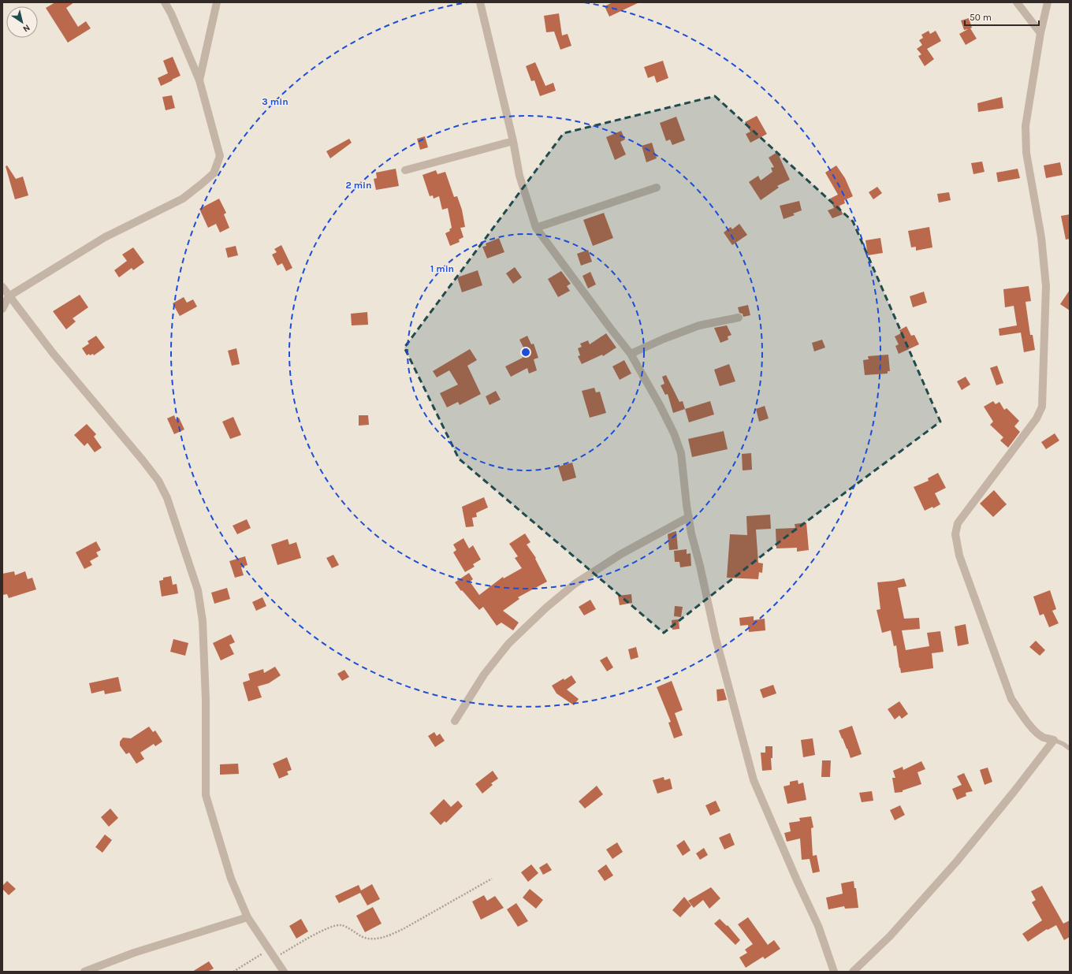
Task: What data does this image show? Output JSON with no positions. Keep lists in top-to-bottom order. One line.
{"scale_bar":"50 m","north":"bottom right","rings":["3 min","2 min","1 min"]}
